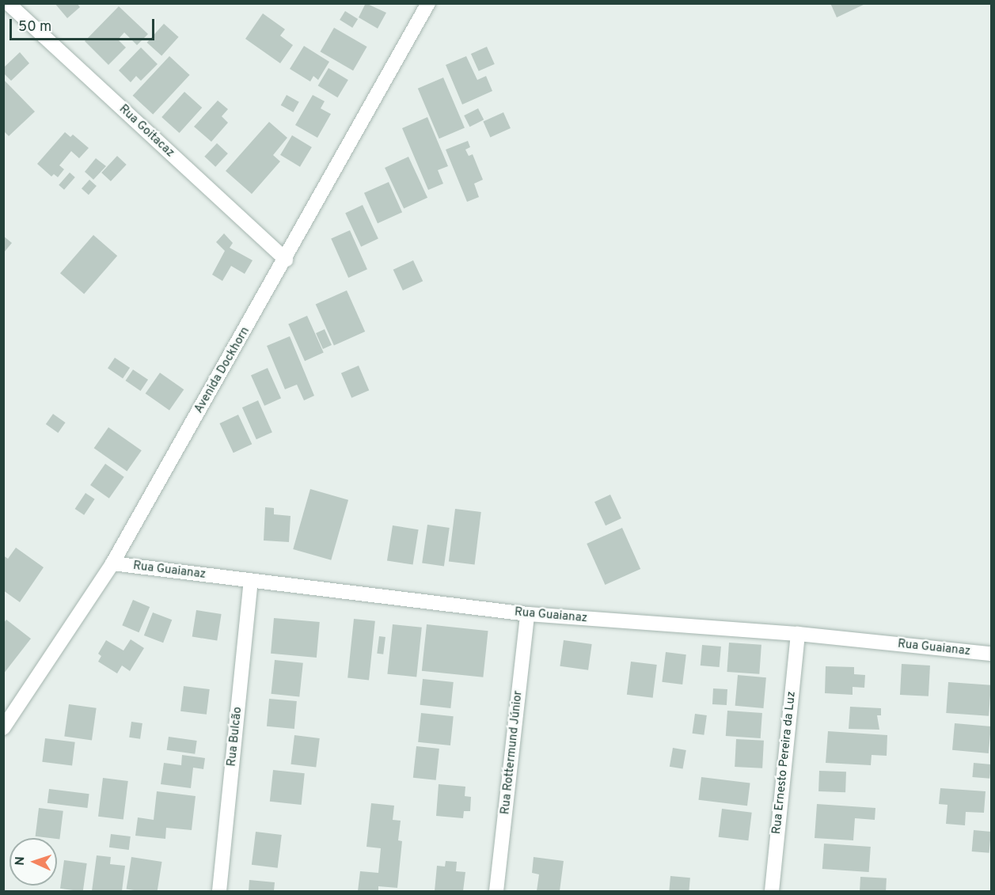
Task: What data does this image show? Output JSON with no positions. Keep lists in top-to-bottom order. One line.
{"streets":{"street":["Rua Goitacaz","Avenida Dockhorn","Rua Guaianaz","Rua Bulcão","Rua Rottermund Júnior","Rua Ernesto Pereira da Luz"]},"crossings":[["Rua Goitacaz","Avenida Dockhorn"],["Avenida Dockhorn","Rua Guaianaz"],["Rua Guaianaz","Rua Bulcão"],["Rua Guaianaz","Rua Rottermund Júnior"],["Rua Guaianaz","Rua Ernesto Pereira da Luz"]],"scale_bar":"50 m","north":"left"}
